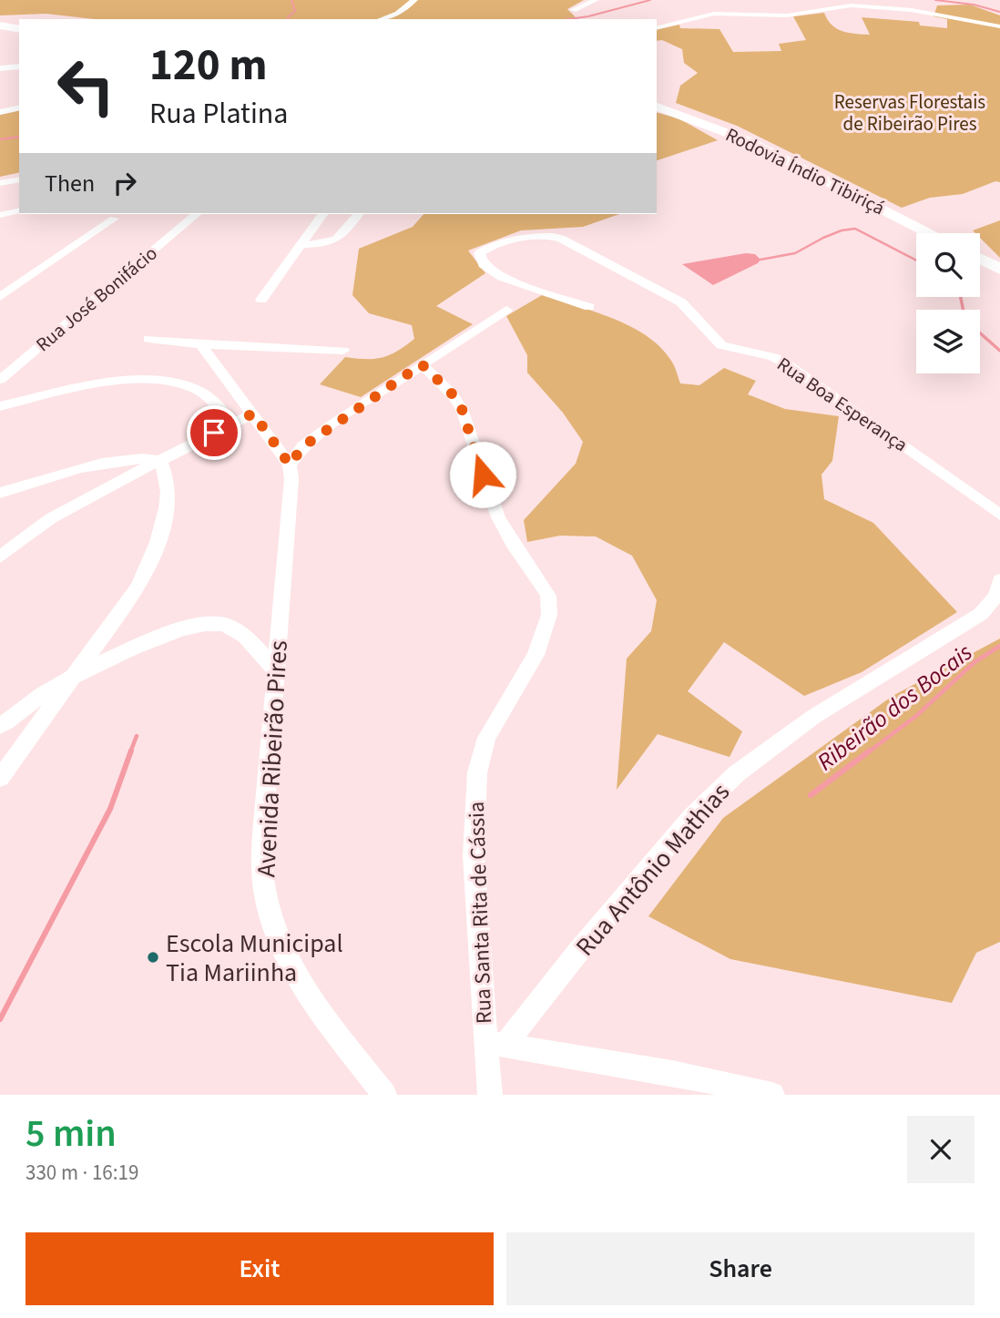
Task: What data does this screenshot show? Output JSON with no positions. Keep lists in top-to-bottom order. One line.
{"streets":{"highway":["Rodovia Índio Tibiriçá"],"street":["Rua José Bonifácio","Rua Boa Esperança","Avenida Ribeirão Pires","Rua Antônio Mathias","Rua Santa Rita de Cássia"]},"crossings":[["Rua Antônio Mathias","Rua Santa Rita de Cássia"]],"water":["Ribeirão dos Bocais"],"parks":["Reservas Florestais de Ribeirão Pires"],"places":["Escola Municipal Tia Mariinha"],"page":{"turn":["120 m","Rua Platina"],"then":"Then","heading":["5 min","330 m · 16:19"],"buttons":["Exit","Share"]}}
